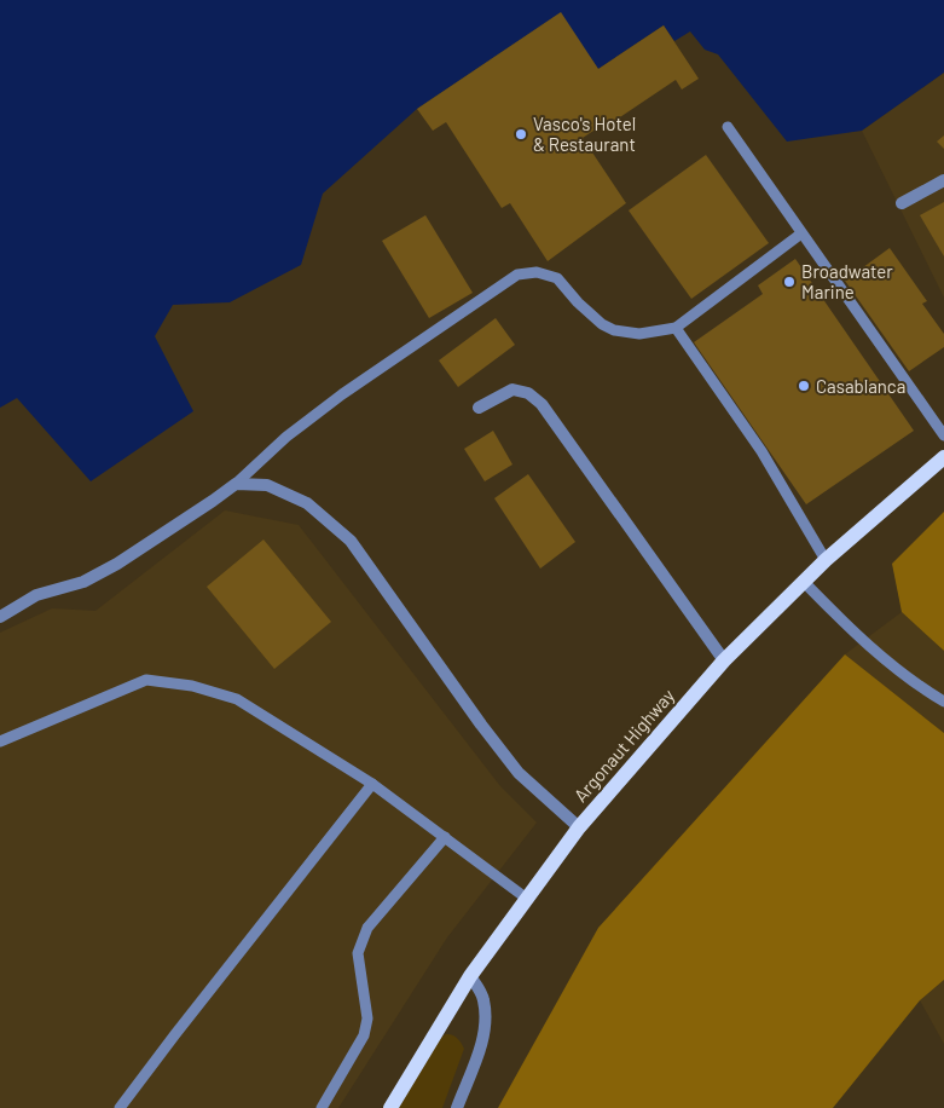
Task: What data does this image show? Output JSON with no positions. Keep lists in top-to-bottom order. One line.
{"streets":{"main road":["Argonaut Highway"]},"places":["Vasco's Hotel & Restaurant","Broadwater Marine","Casablanca"]}
